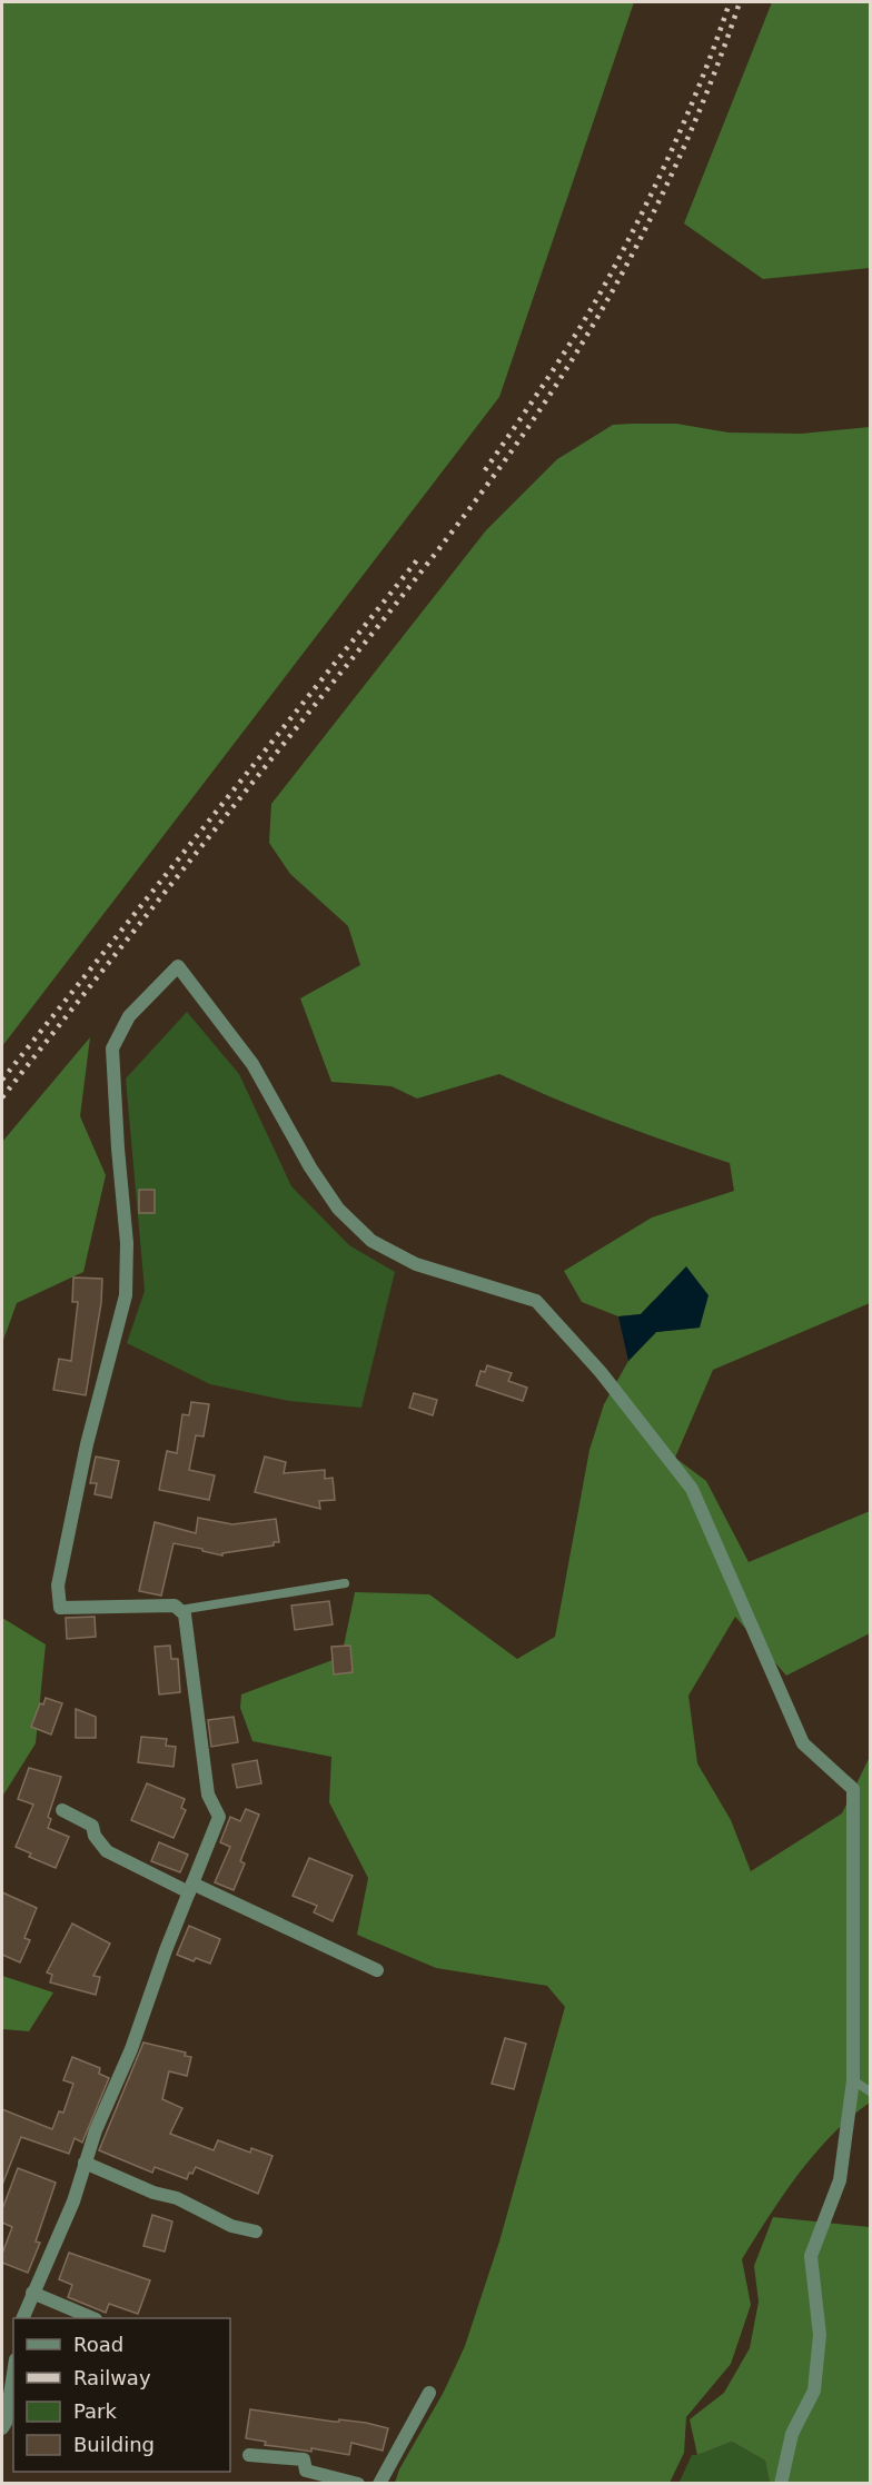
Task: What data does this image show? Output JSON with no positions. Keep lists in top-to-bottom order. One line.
{"legend":["Road","Railway","Park","Building"]}
